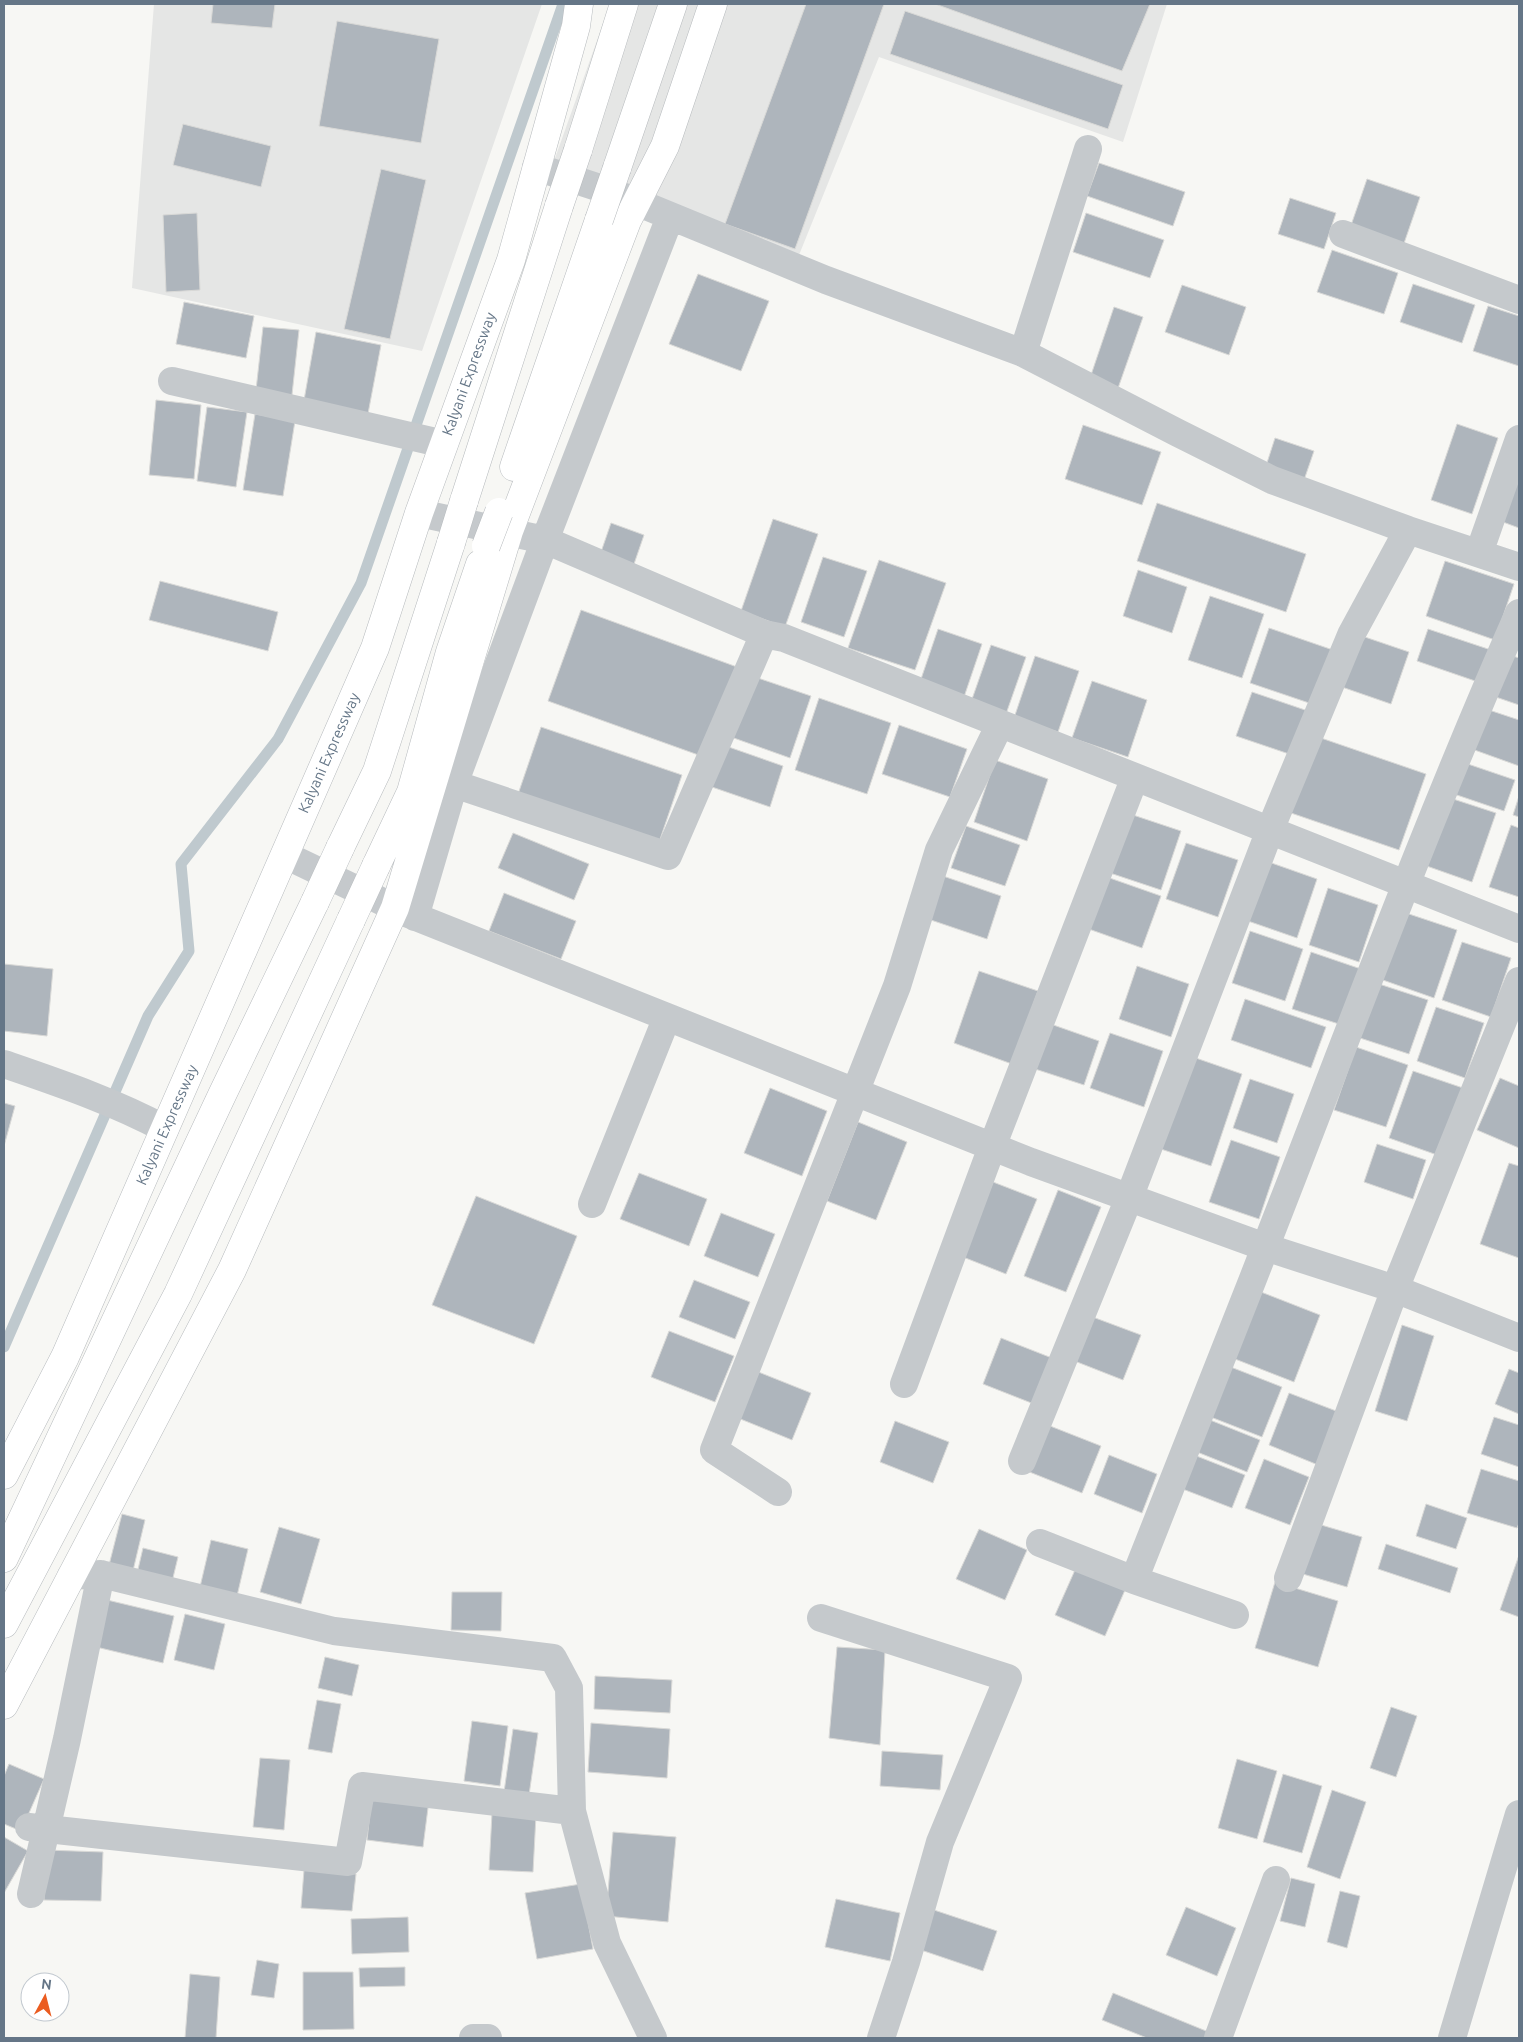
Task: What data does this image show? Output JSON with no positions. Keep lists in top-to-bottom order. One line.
{"streets":{"highway":["Kalyani Expressway"]},"north":"top"}
